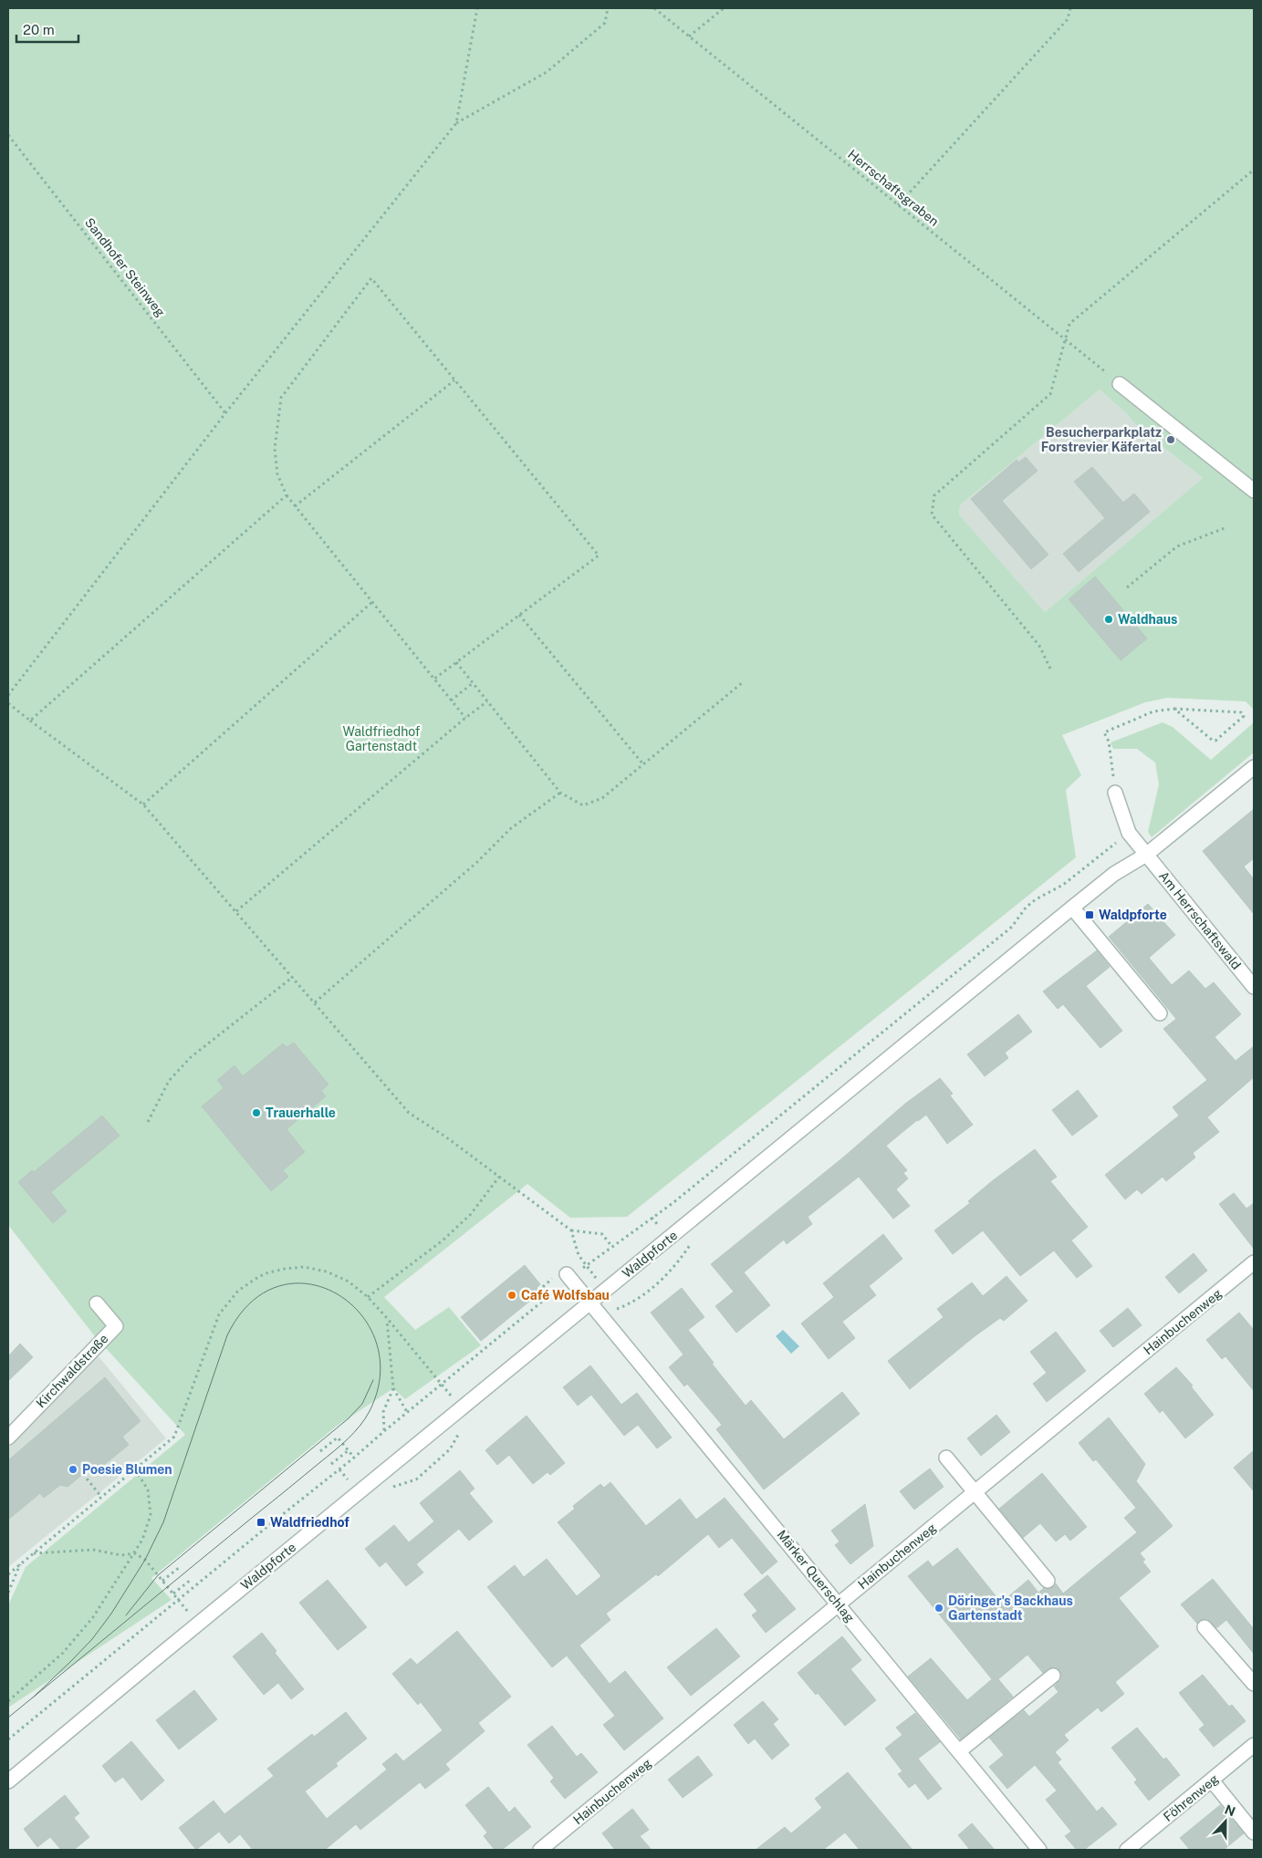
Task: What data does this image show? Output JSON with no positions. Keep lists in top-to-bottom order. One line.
{"streets":{"street":["Am Herrschaftswald","Waldpforte","Hainbuchenweg","Kirchwaldstraße","Märker Querschlag","Föhrenweg"],"path":["Herrschaftsgraben","Sandhofer Steinweg"]},"crossings":[["Am Herrschaftswald","Waldpforte"],["Waldpforte","Märker Querschlag"],["Hainbuchenweg","Märker Querschlag"]],"parks":["Waldfriedhof Gartenstadt"],"places":{"other":["Besucherparkplatz Forstrevier Käfertal","Waldhaus","Trauerhalle","Café Wolfsbau","Poesie Blumen","Döringer's Backhaus Gartenstadt"],"transit":["Waldpforte","Waldfriedhof"]},"scale_bar":"20 m","north":"top"}
